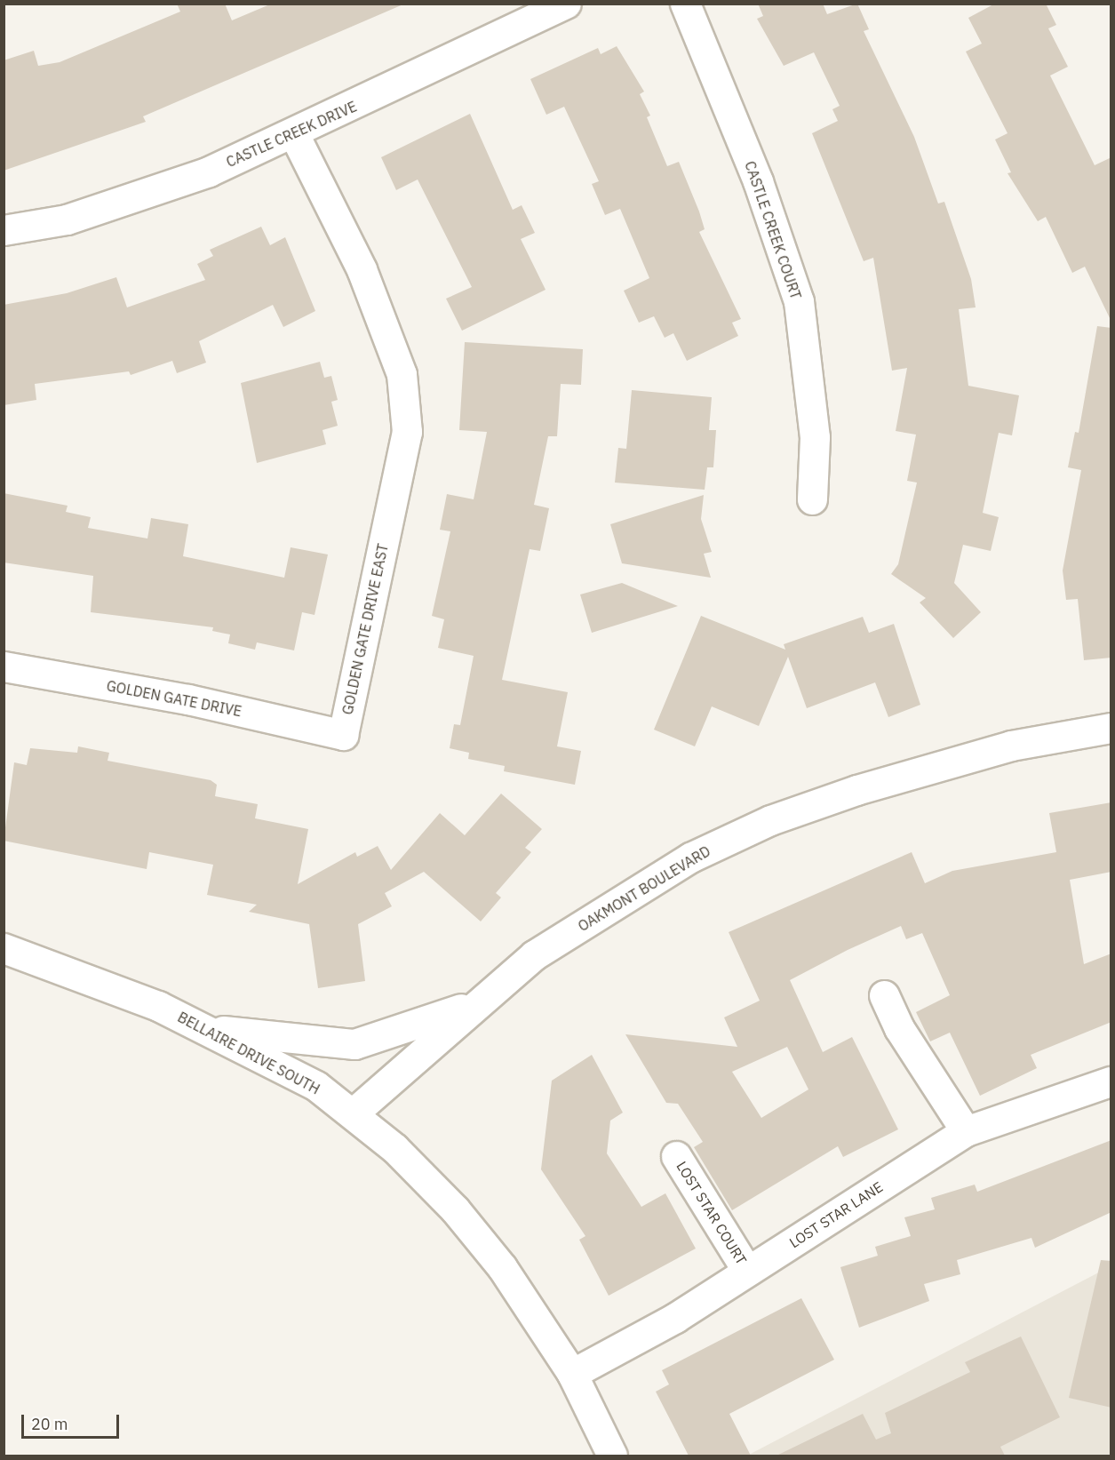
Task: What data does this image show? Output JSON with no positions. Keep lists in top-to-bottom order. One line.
{"streets":{"street":["CASTLE CREEK DRIVE","CASTLE CREEK COURT","GOLDEN GATE DRIVE EAST","GOLDEN GATE DRIVE","OAKMONT BOULEVARD","BELLAIRE DRIVE SOUTH","LOST STAR COURT","LOST STAR LANE"]},"crossings":[["CASTLE CREEK DRIVE","GOLDEN GATE DRIVE EAST"],["GOLDEN GATE DRIVE EAST","GOLDEN GATE DRIVE"],["OAKMONT BOULEVARD","BELLAIRE DRIVE SOUTH"],["BELLAIRE DRIVE SOUTH","LOST STAR LANE"],["LOST STAR COURT","LOST STAR LANE"]],"scale_bar":"20 m"}
